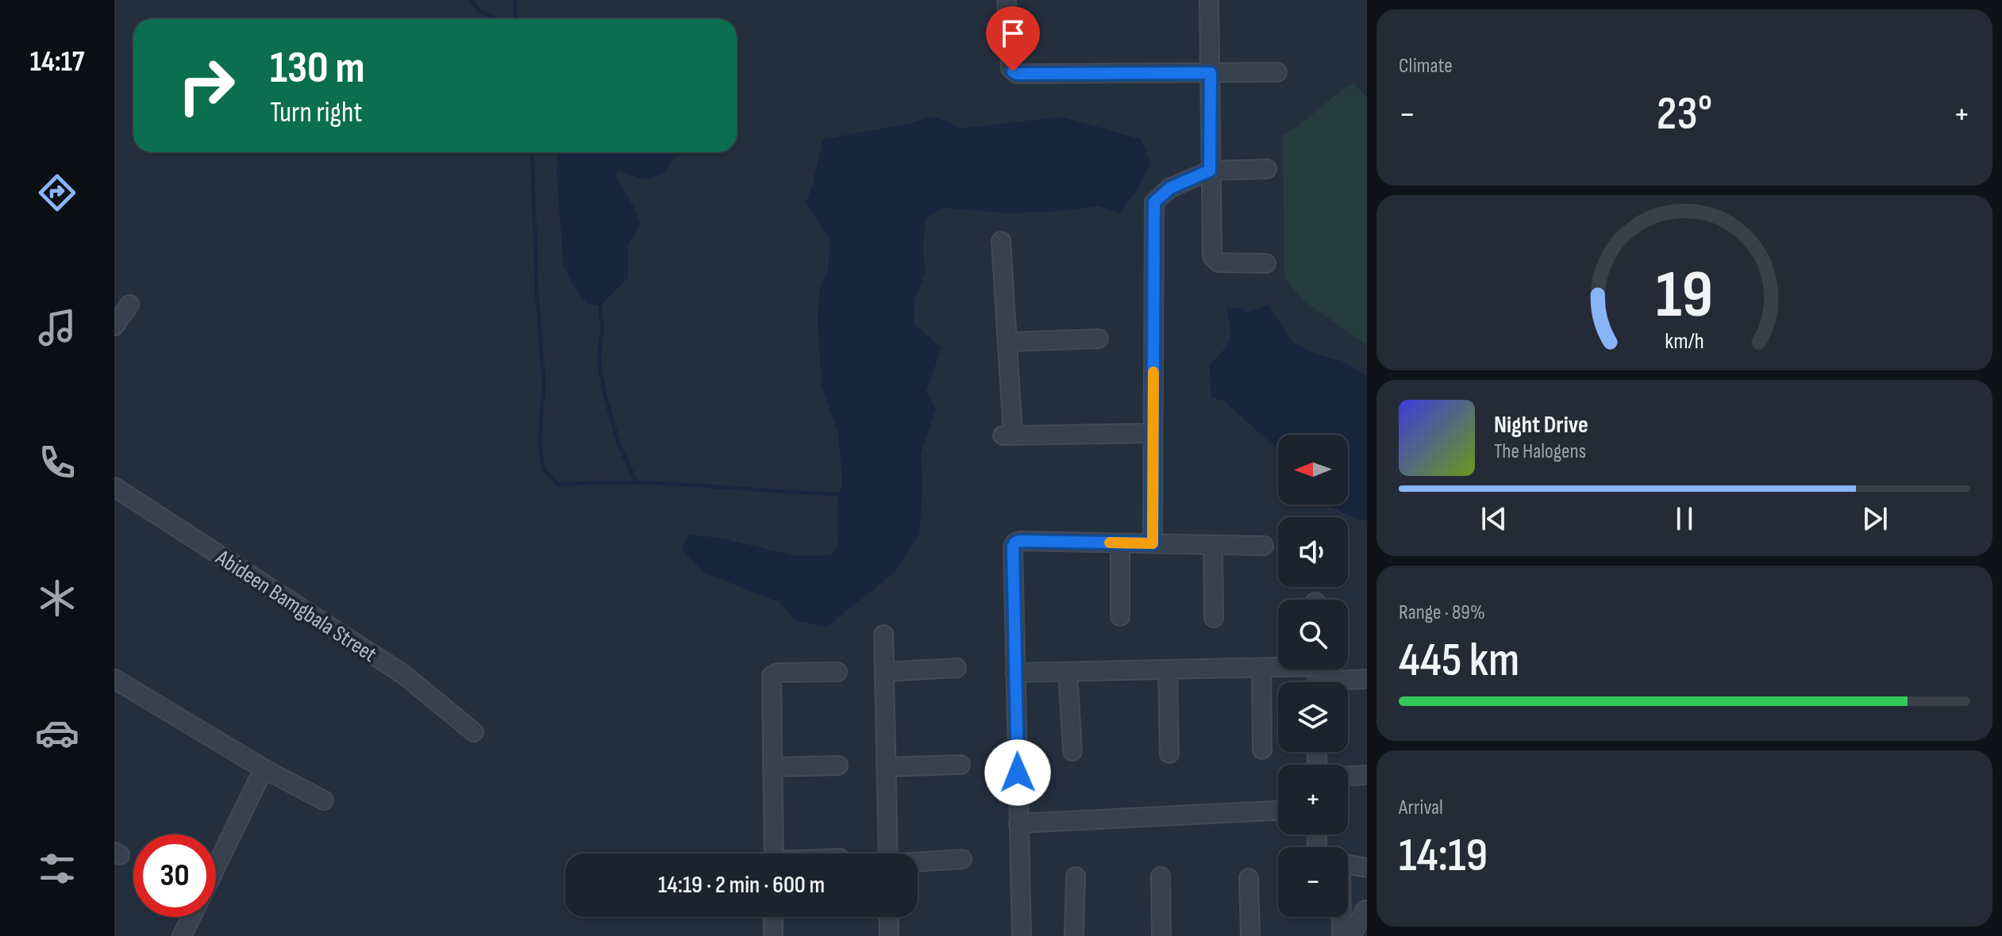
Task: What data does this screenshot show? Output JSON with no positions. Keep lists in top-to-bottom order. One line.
{"streets":{"street":["Abideen Bamgbala Street"]},"north":"left","page":{"tabs":"14:17","tile":["Climate",["Range · 89%","445 km"],["Arrival","14:19"]],"turn":["130 m","Turn right"],"heat":["−","23°","+"],"song":["Night Drive","The Halogens"],"map_buttons":["+","−"],"limit":"30","trip":"14:19 · 2 min · 600 m","gauge":["19","km/h"]}}
